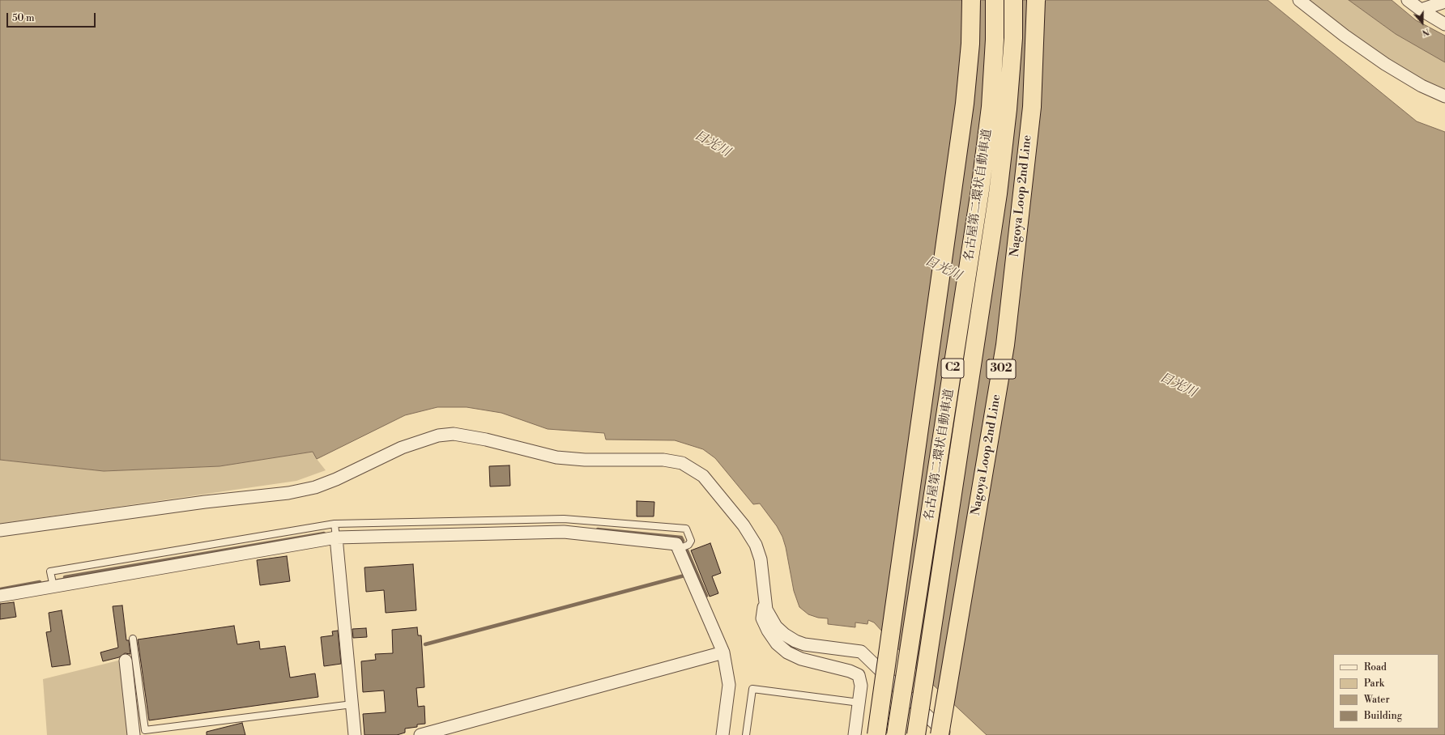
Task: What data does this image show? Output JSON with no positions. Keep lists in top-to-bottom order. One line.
{"streets":{"highway":["名古屋第二環状自動車道","Nagoya Loop 2nd Line","C2","302"]},"water":["日光川"],"legend":["Road","Park","Water","Building"],"scale_bar":"50 m","north":"bottom"}
